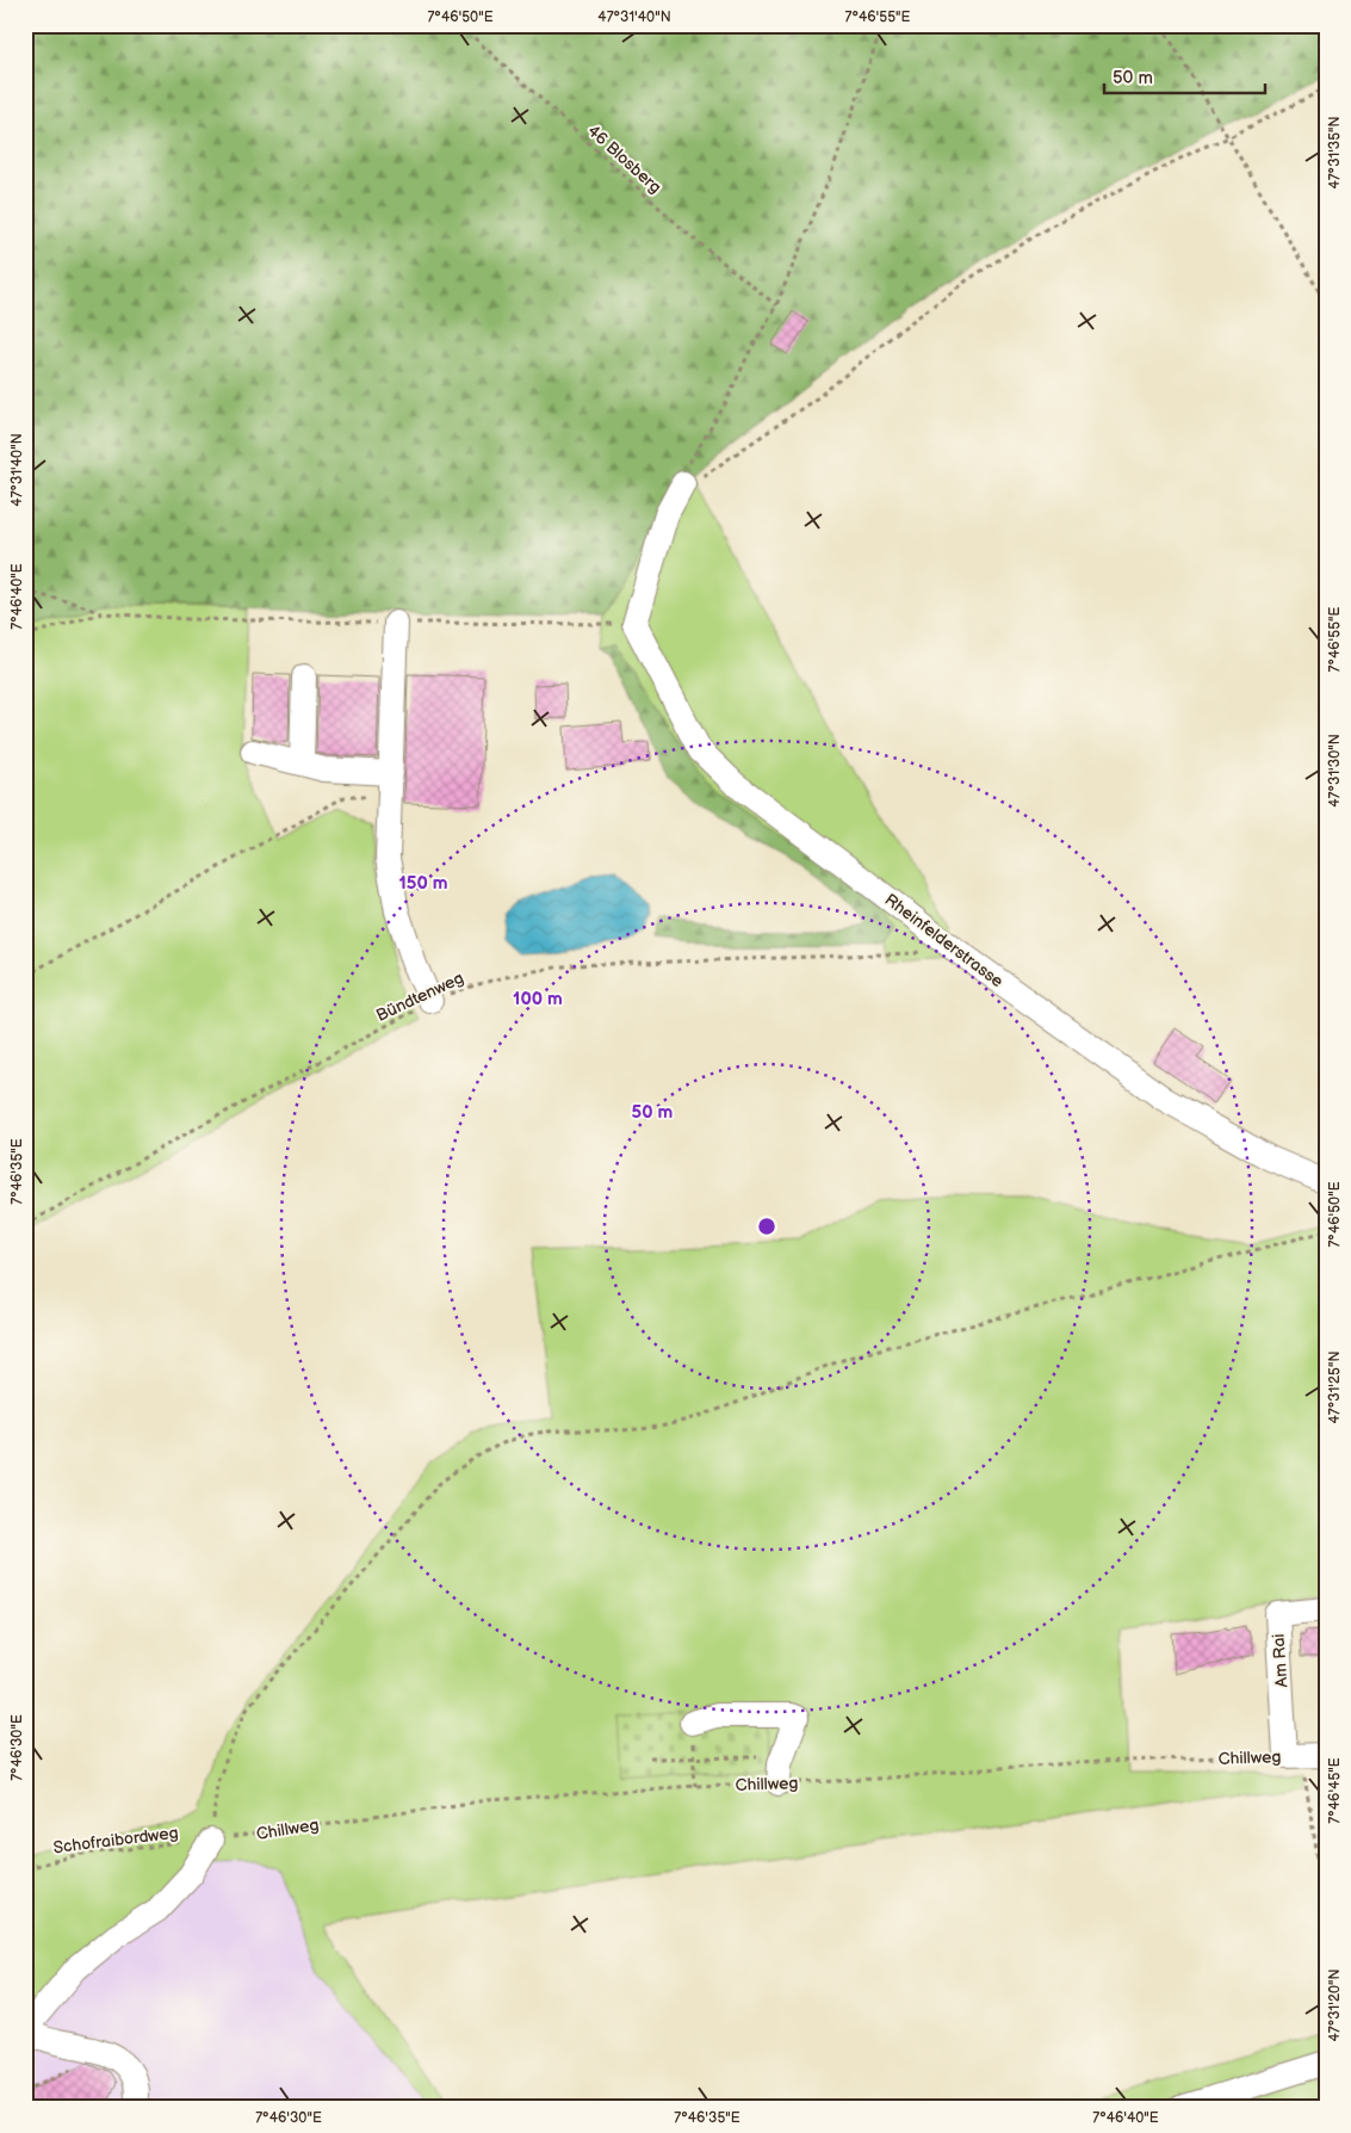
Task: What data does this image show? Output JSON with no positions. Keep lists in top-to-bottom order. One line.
{"streets":{"street":["Rheinfelderstrasse","Am Rai"],"path":["46 Blosberg","Bündtenweg","Chillweg","Schofraibordweg"]},"crossings":[["Rheinfelderstrasse","Bündtenweg"],["Am Rai","Chillweg"],["Chillweg","Schofraibordweg"]],"scale_bar":"50 m","coordinates":["7°46'50\"E","47°31'40\"N","7°46'55\"E","47°31'35\"N","7°46'40\"E","47°31'30\"N","7°46'35\"E","47°31'25\"N","7°46'30\"E","7°46'45\"E","47°31'20\"N"],"rings":["150 m","100 m","50 m"]}
